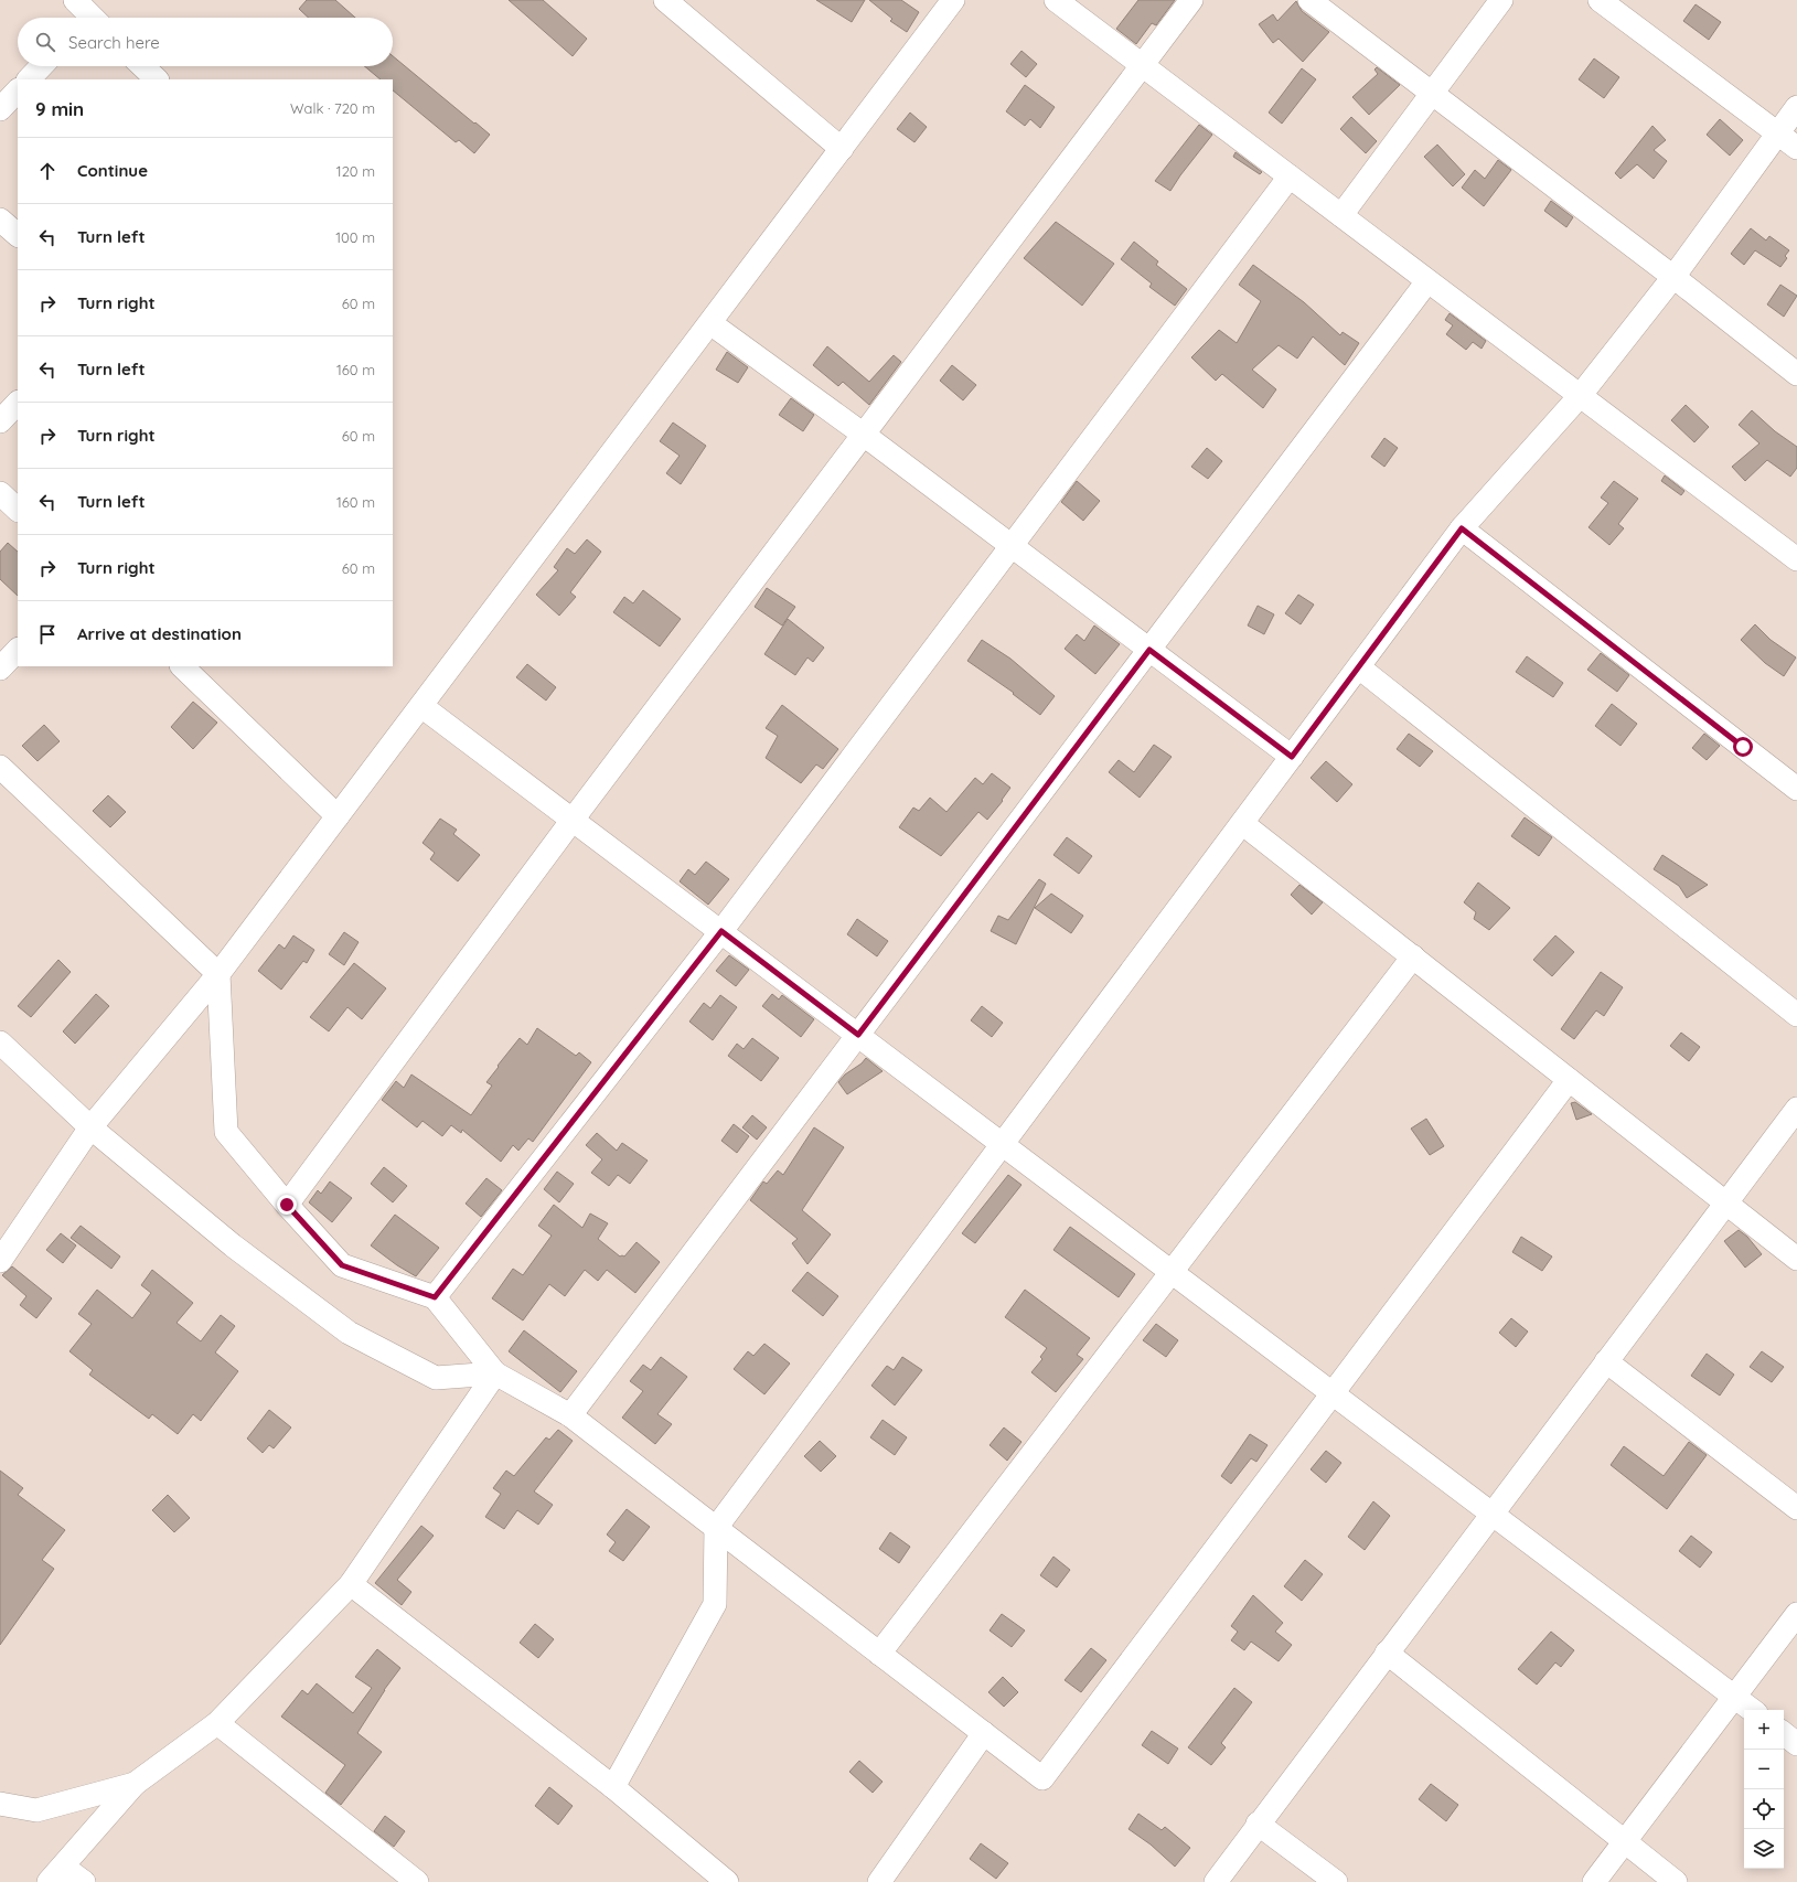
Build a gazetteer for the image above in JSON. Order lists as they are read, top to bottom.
{
  "page": {
    "search": "Search here",
    "heading": ["9 min", "Walk · 720 m"],
    "list": [
      ["Continue", "120 m"],
      ["Turn left", "100 m"],
      ["Turn right", "60 m"],
      ["Turn left", "160 m"],
      ["Turn right", "60 m"],
      ["Turn left", "160 m"],
      ["Turn right", "60 m"],
      "Arrive at destination"
    ],
    "map_buttons": ["+", "−"]
  }
}
